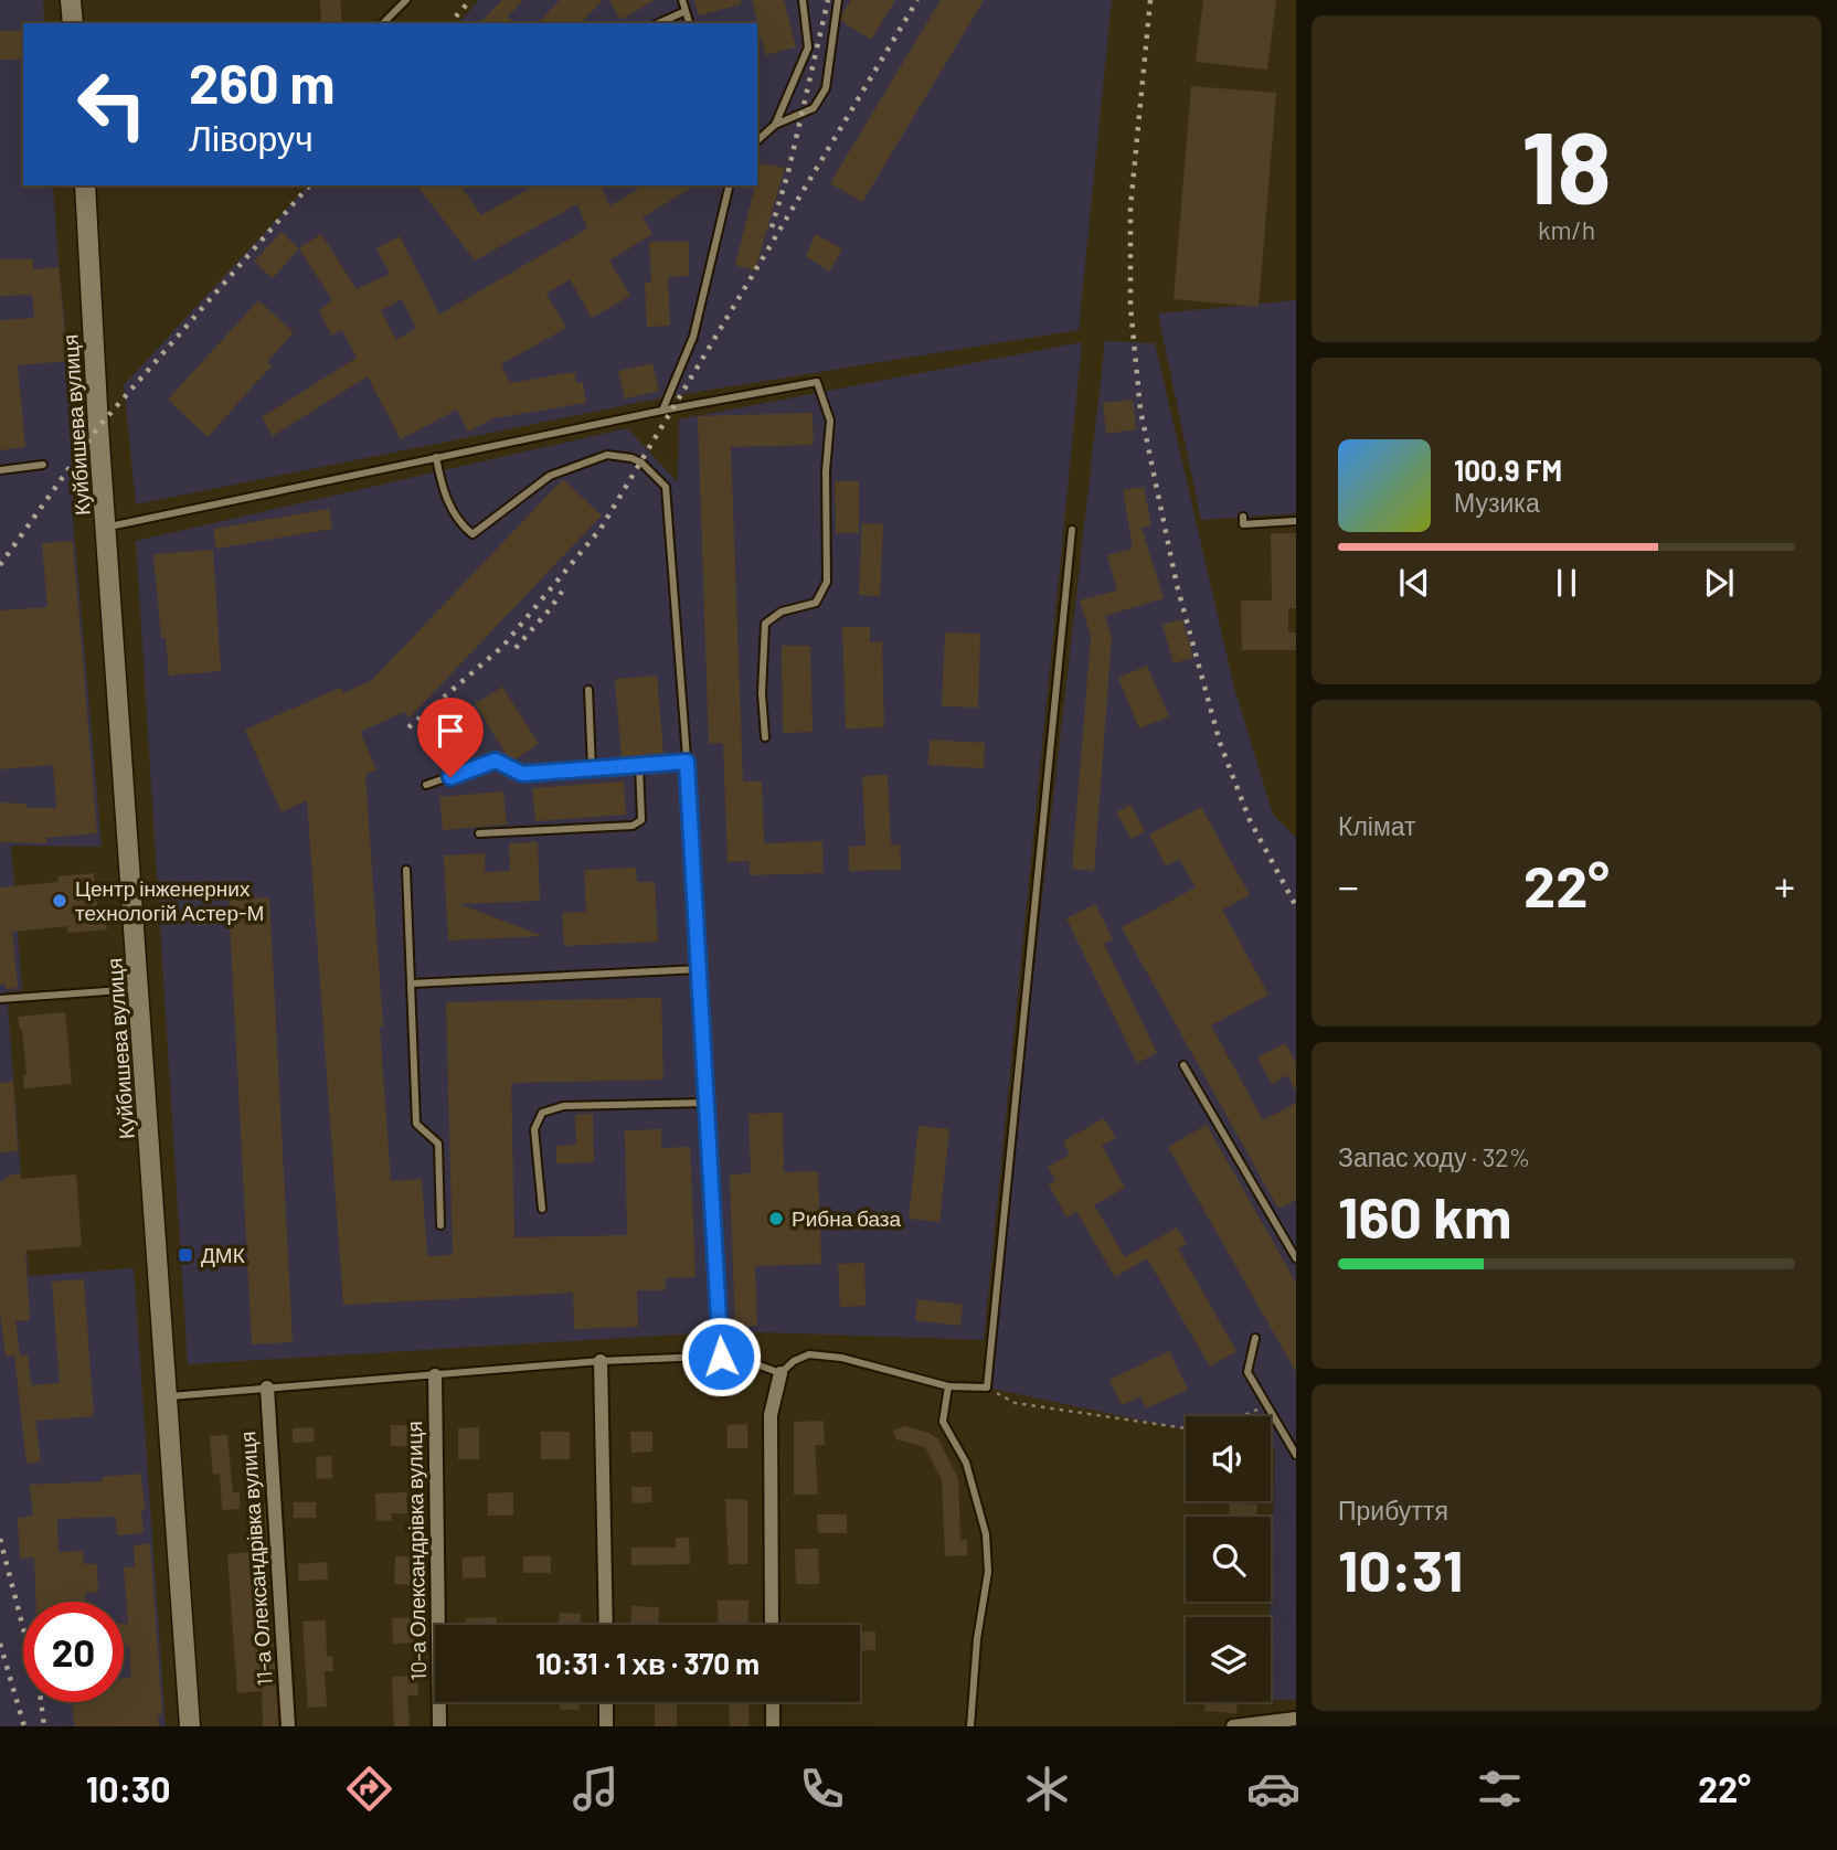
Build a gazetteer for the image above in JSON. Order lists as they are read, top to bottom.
{
  "streets": {
    "main road": ["Куйбишева вулиця"],
    "street": ["10-а Олександрівка вулиця", "11-а Олександрівка вулиця"]
  },
  "places": {
    "other": ["Центр інженерних технологій Астер-М", "Рибна база"],
    "transit": ["ДМК"]
  },
  "page": {
    "tile": [
      ["18", "km/h"],
      "Клімат",
      ["Запас ходу · 32%", "160 km"],
      ["Прибуття", "10:31"]
    ],
    "turn": ["260 m", "Ліворуч"],
    "song": ["100.9 FM", "Музика"],
    "heat": ["−", "22°", "+"],
    "limit": "20",
    "trip": "10:31 · 1 хв · 370 m",
    "tabs": ["10:30", "22°"]
  }
}
